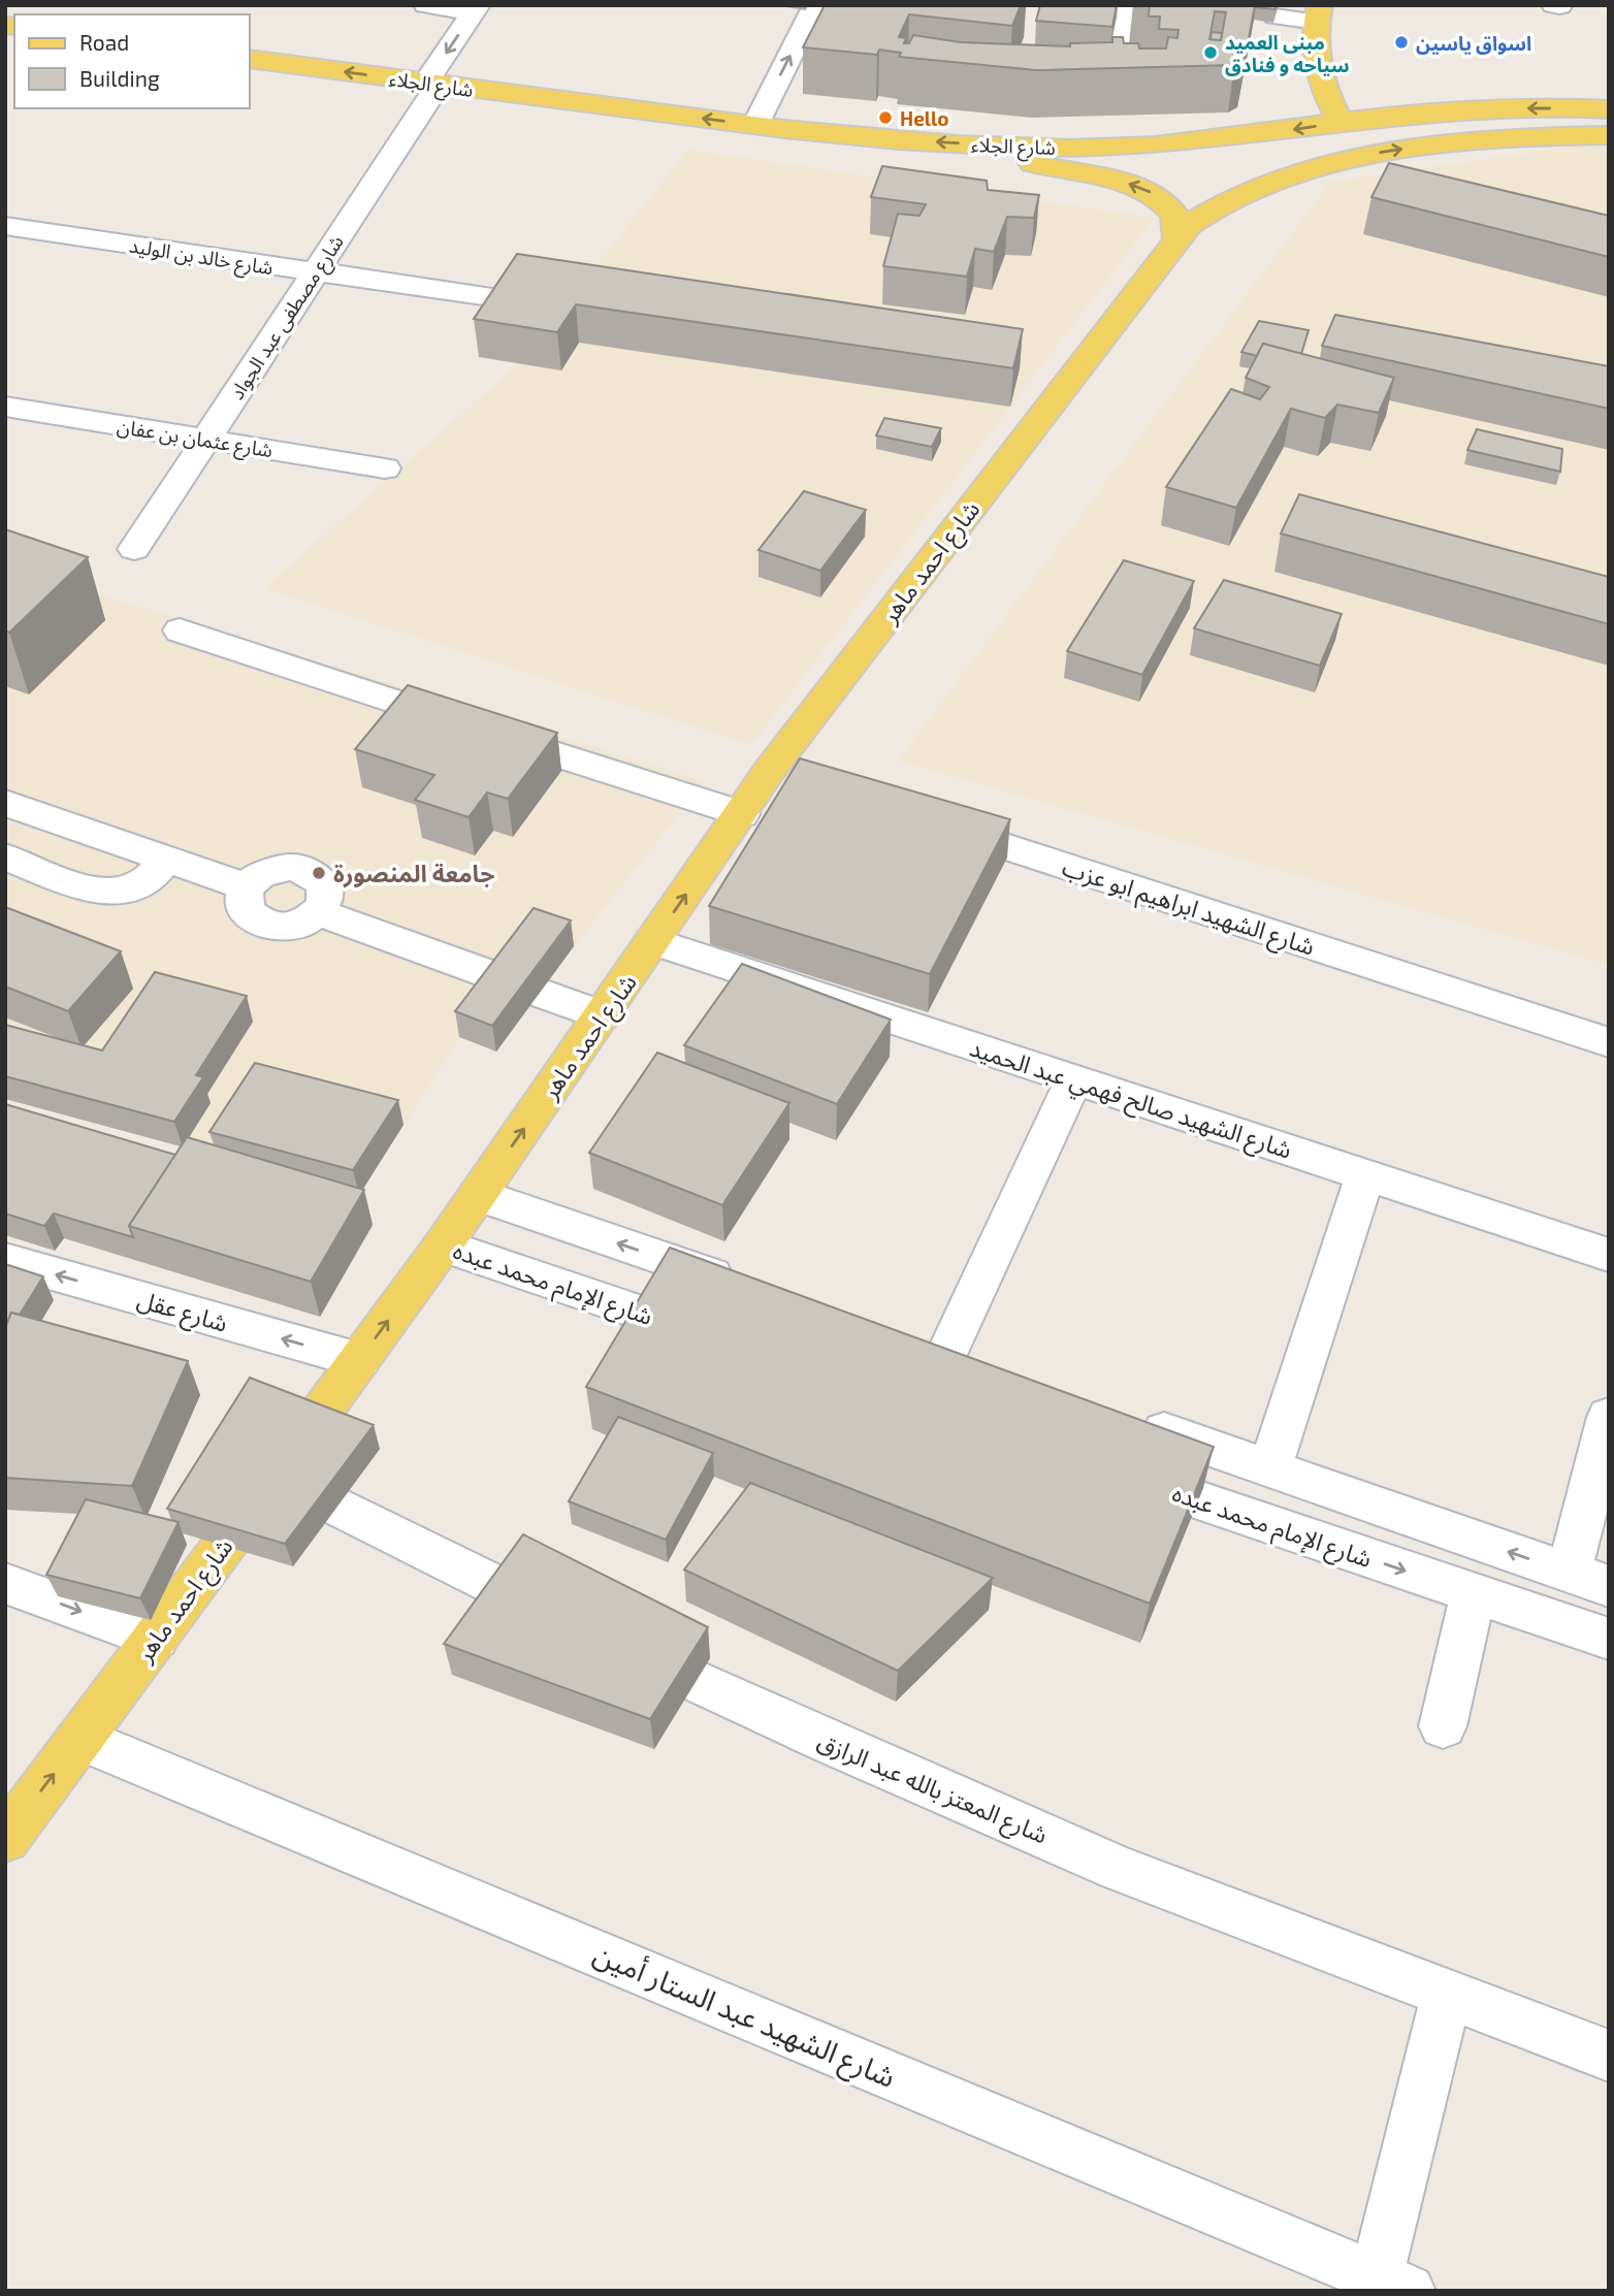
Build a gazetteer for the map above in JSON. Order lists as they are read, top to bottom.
{
  "streets": {
    "main road": ["شارع الجلاء", "شارع احمد ماهر"],
    "street": [
      "شارع خالد بن الوليد",
      "شارع مصطفى عبد الجواد",
      "شارع عثمان بن عفان",
      "شارع الشهيد ابراهيم ابو عزب",
      "شارع الشهيد صالح فهمي عبد الحميد",
      "شارع الإمام محمد عبده",
      "شارع عقل",
      "شارع المعتز بالله عبد الرازق",
      "شارع الشهيد عبد الستار أمين"
    ]
  },
  "crossings": [
    ["شارع الجلاء", "شارع مصطفى عبد الجواد"],
    ["شارع الجلاء", "شارع احمد ماهر"],
    ["شارع خالد بن الوليد", "شارع مصطفى عبد الجواد"],
    ["شارع مصطفى عبد الجواد", "شارع عثمان بن عفان"],
    ["شارع احمد ماهر", "شارع الشهيد صالح فهمي عبد الحميد"],
    ["شارع احمد ماهر", "شارع الإمام محمد عبده"],
    ["شارع احمد ماهر", "شارع عقل"],
    ["شارع احمد ماهر", "شارع المعتز بالله عبد الرازق"],
    ["شارع احمد ماهر", "شارع الشهيد عبد الستار أمين"]
  ],
  "places": [
    "اسواق ياسين",
    "مبنى العميد سياحه و فنادق",
    "Hello",
    "جامعة المنصورة"
  ],
  "legend": ["Road", "Building"]
}
